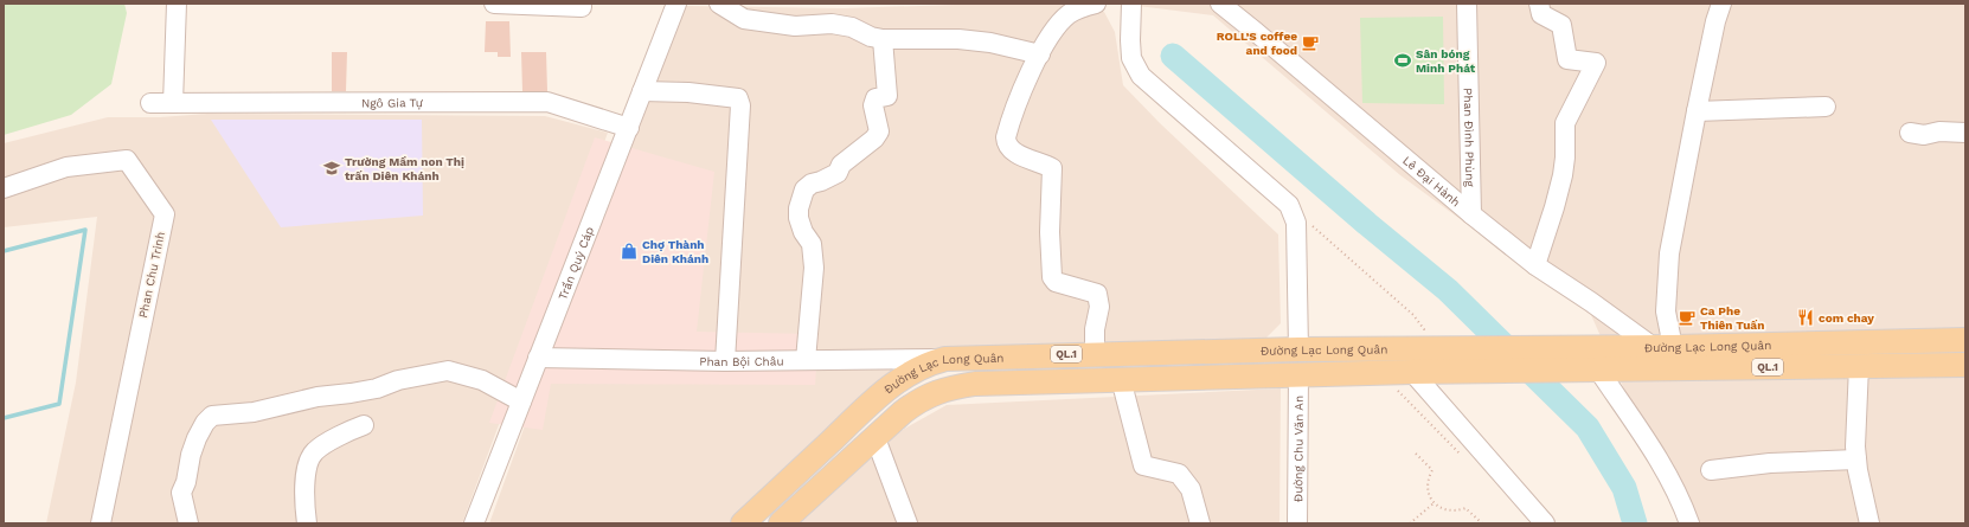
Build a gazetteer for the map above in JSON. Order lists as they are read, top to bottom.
{
  "streets": {
    "main road": ["Đường Lạc Long Quân", "QL.1"],
    "street": [
      "Ngô Gia Tự",
      "Phan Đình Phùng",
      "Lê Đại Hành",
      "Trần Quý Cáp",
      "Phan Chu Trinh",
      "Phan Bội Châu",
      "Đường Chu Văn An"
    ]
  },
  "crossings": [
    ["Ngô Gia Tự", "Trần Quý Cáp"],
    ["Phan Đình Phùng", "Lê Đại Hành"],
    ["Lê Đại Hành", "Đường Lạc Long Quân"],
    ["Trần Quý Cáp", "Phan Bội Châu"],
    ["Đường Lạc Long Quân", "Phan Bội Châu"],
    ["Đường Lạc Long Quân", "Đường Chu Văn An"]
  ],
  "places": {
    "cafe": ["ROLL’S coffee and food", "Ca Phe Thiên Tuấn"],
    "sports": ["Sân bóng Minh Phát"],
    "school or university": ["Trường Mầm non Thị trấn Diên Khánh"],
    "shop": ["Chợ Thành Diên Khánh"],
    "restaurant": ["com chay"]
  }
}
